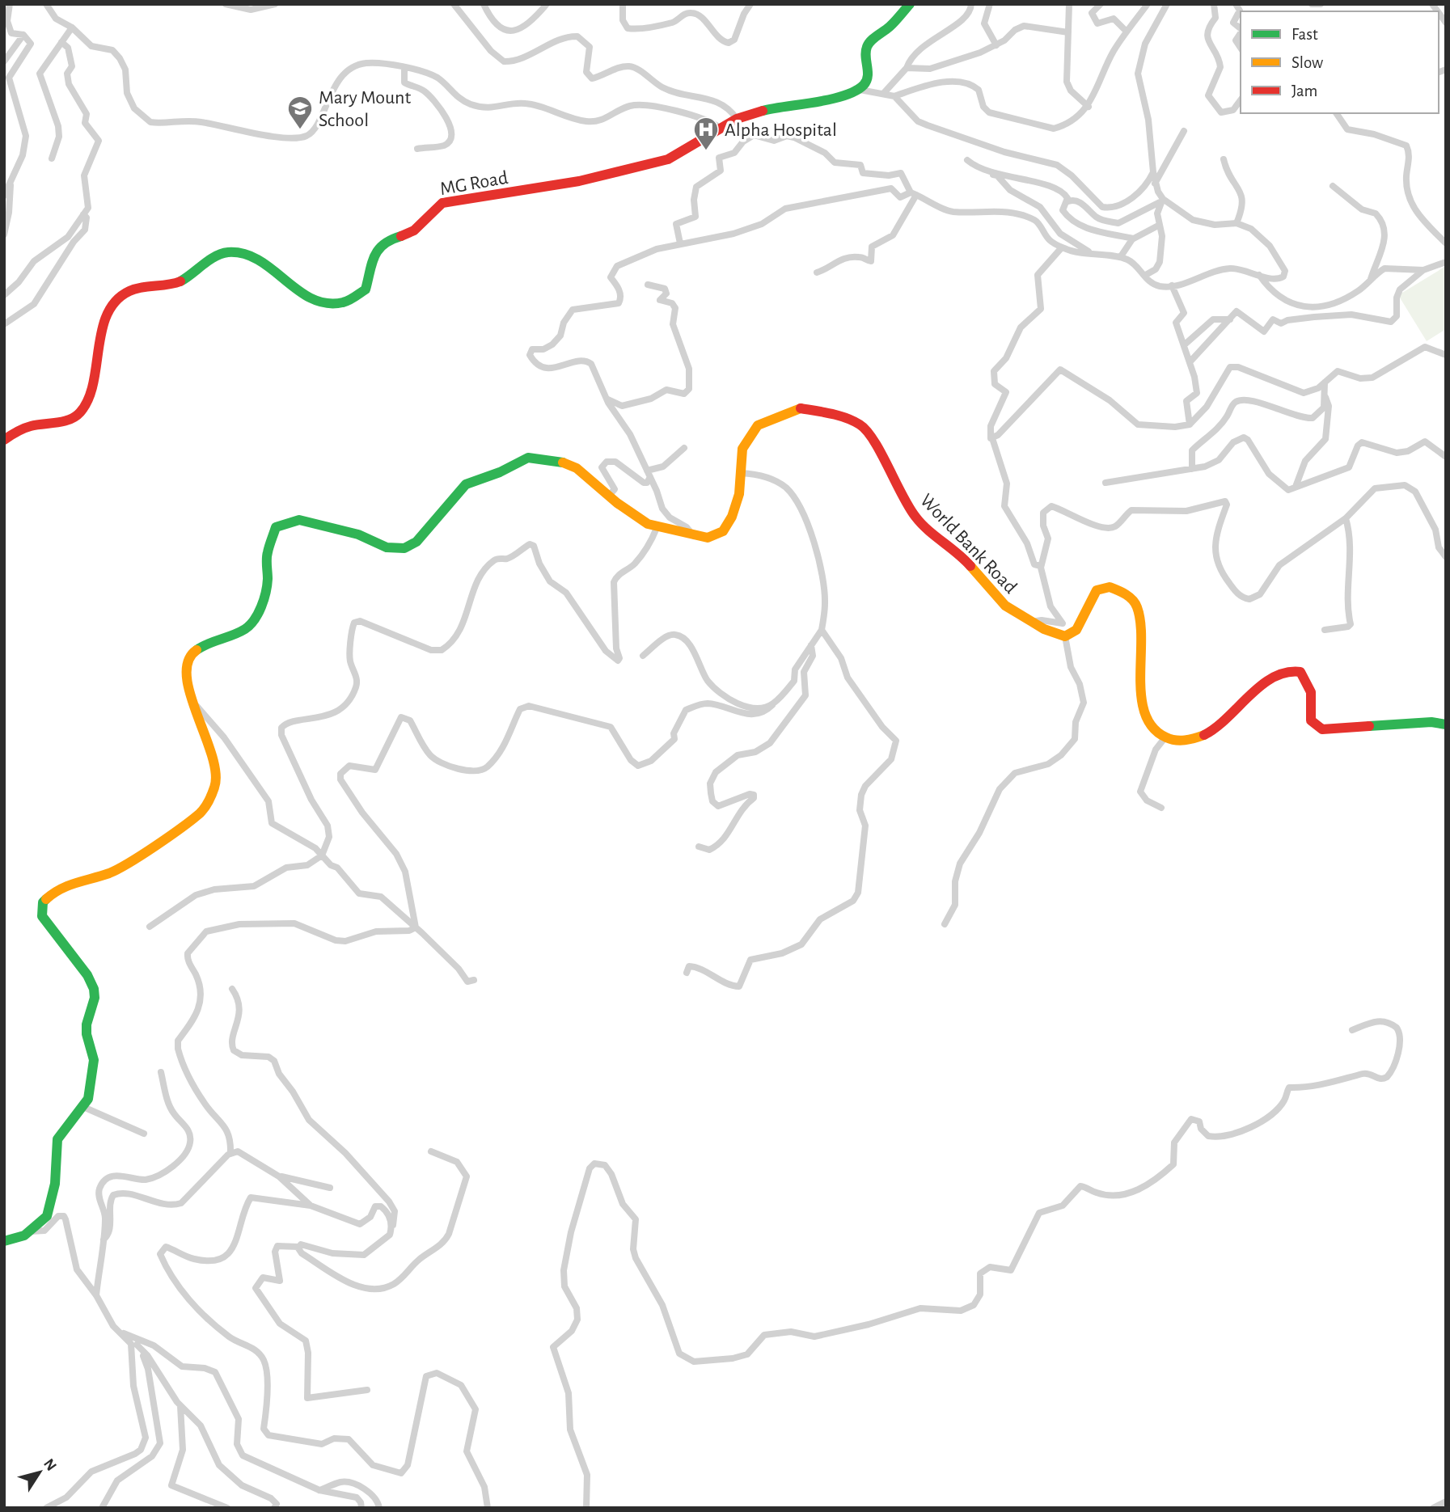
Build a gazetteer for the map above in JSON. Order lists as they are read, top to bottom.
{
  "streets": {
    "main road": ["MG Road", "World Bank Road"]
  },
  "places": {
    "school or university": ["Mary Mount School"],
    "hospital": ["Alpha Hospital"]
  },
  "legend": ["Fast", "Slow", "Jam"],
  "north": "top right"
}
